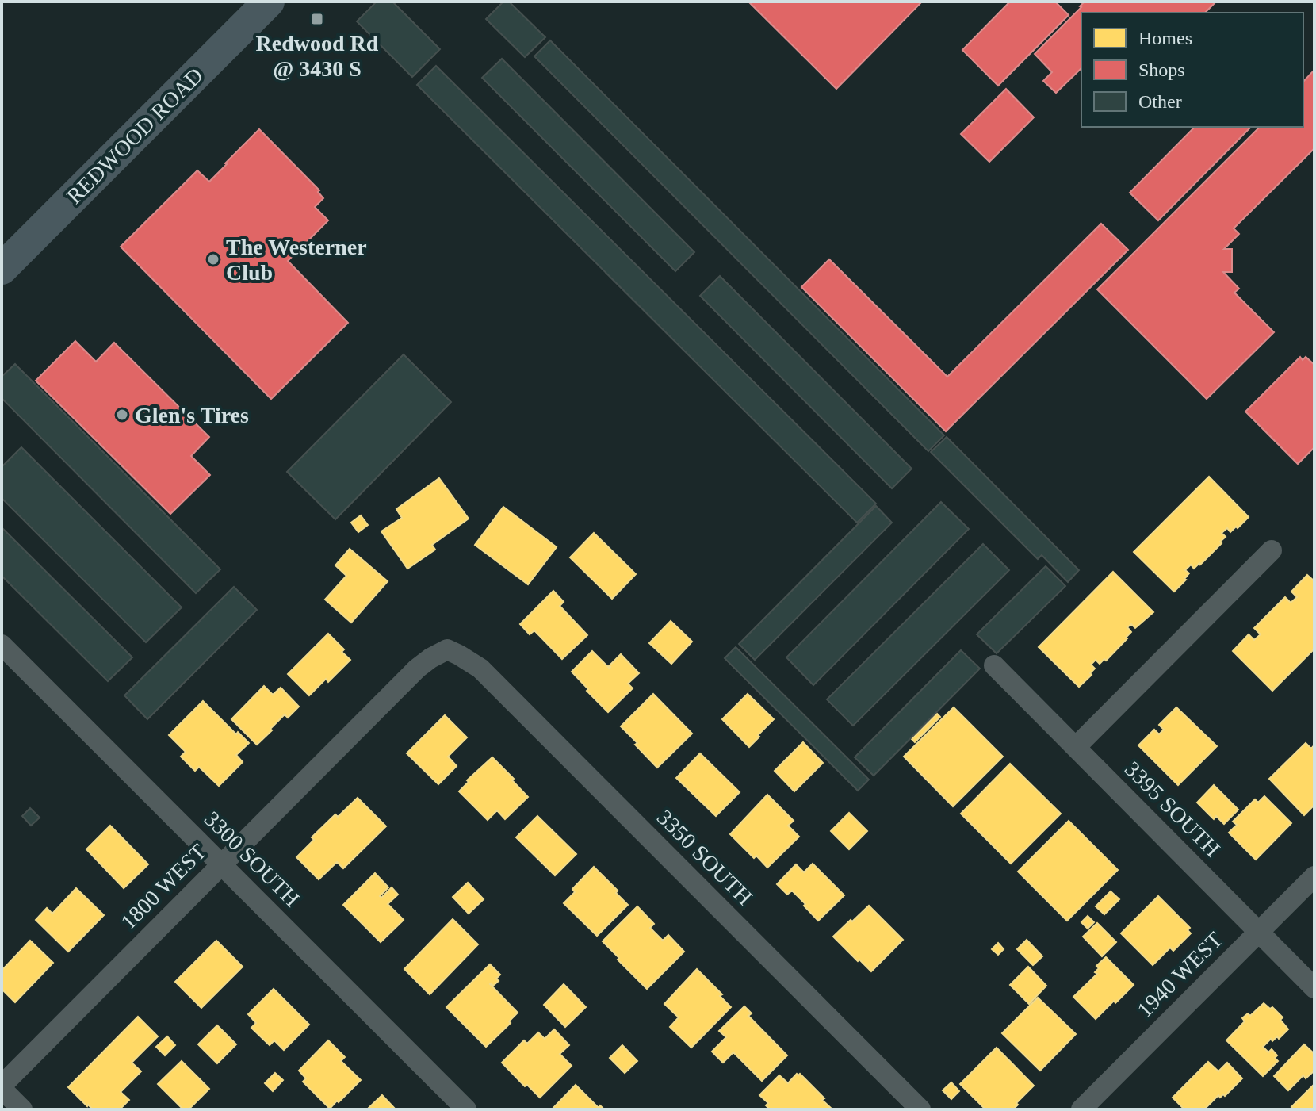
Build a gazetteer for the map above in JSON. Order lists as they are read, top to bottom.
{
  "streets": {
    "main road": ["REDWOOD ROAD"],
    "street": [
      "3395 SOUTH",
      "3350 SOUTH",
      "3300 SOUTH",
      "1800 WEST",
      "1940 WEST"
    ]
  },
  "crossings": [
    ["3395 SOUTH", "1940 WEST"],
    ["3350 SOUTH", "1800 WEST"],
    ["3300 SOUTH", "1800 WEST"]
  ],
  "places": {
    "transit": ["Redwood Rd @ 3430 S"],
    "other": ["The Westerner Club", "Glen's Tires"]
  },
  "legend": ["Homes", "Shops", "Other"]
}
